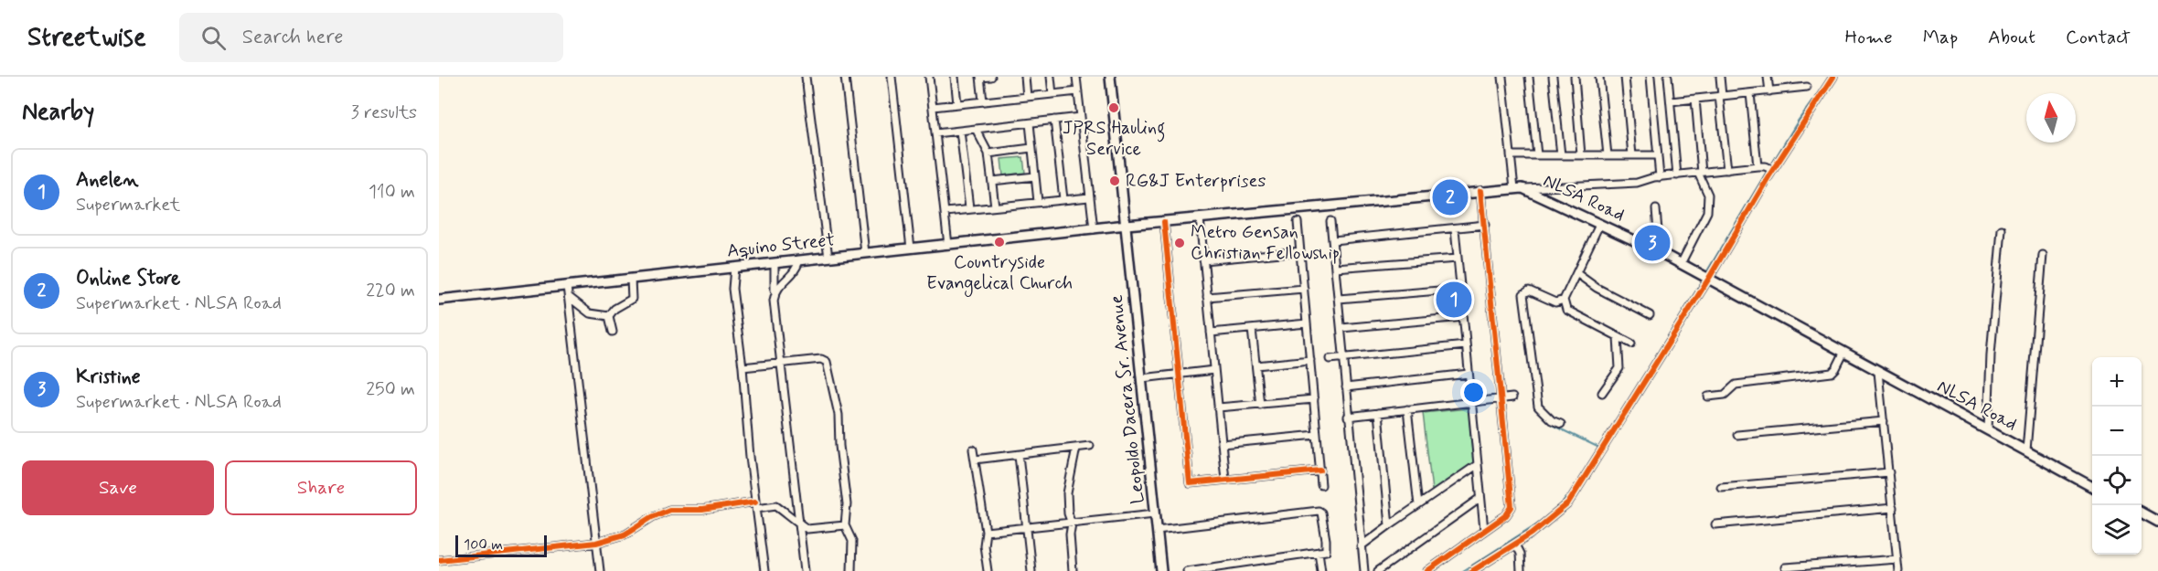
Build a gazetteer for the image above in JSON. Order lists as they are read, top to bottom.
{
  "streets": {
    "main road": ["NLSA Road", "Aquino Street", "Leopoldo Dacera Sr. Avenue"]
  },
  "crossings": [
    ["NLSA Road", "Aquino Street"],
    ["NLSA Road", "Leopoldo Dacera Sr. Avenue"],
    ["Aquino Street", "Leopoldo Dacera Sr. Avenue"]
  ],
  "places": [
    "JPRS Hauling Service",
    "RG&J Enterprises",
    "Countryside Evangelical Church",
    "Metro Gensan Christian Fellowship"
  ],
  "scale_bar": "100 m",
  "north": "top",
  "page": {
    "header": "Streetwise",
    "search": "Search here",
    "nav": [
      "Home",
      "Map",
      "About",
      "Contact"
    ],
    "heading": ["Nearby", "3 results"],
    "list": [
      {
        "mark": "1",
        "name": "Anelen",
        "note": "Supermarket",
        "value": "110 m"
      },
      {
        "mark": "2",
        "name": "Online Store",
        "note": "Supermarket · NLSA Road",
        "value": "220 m"
      },
      {
        "mark": "3",
        "name": "Kristine",
        "note": "Supermarket · NLSA Road",
        "value": "250 m"
      }
    ],
    "pins": ["2", "3", "1"],
    "map_buttons": ["+", "−"],
    "buttons": ["Save", "Share"],
    "scale": "100 m"
  }
}
